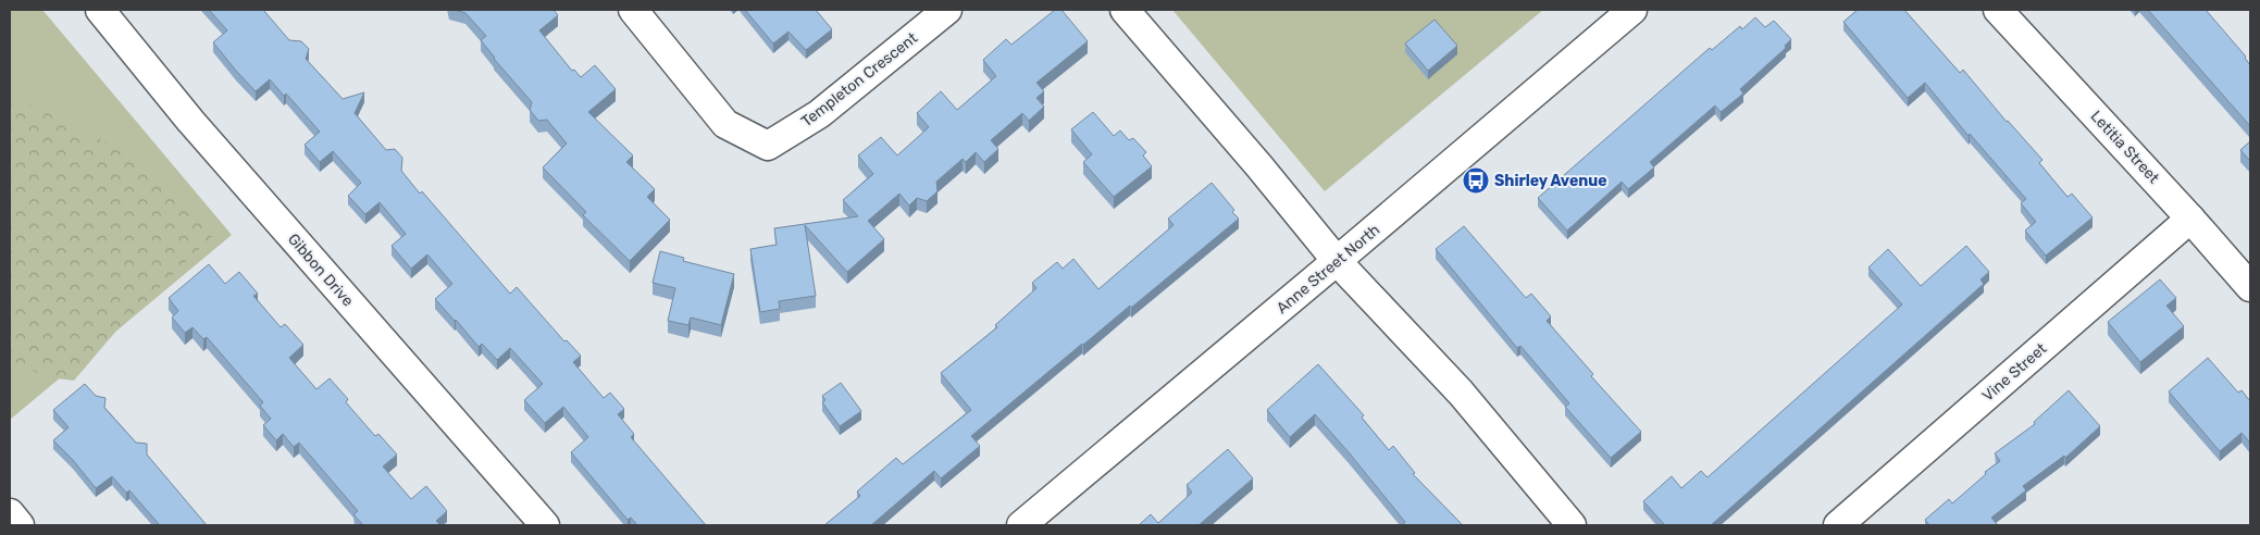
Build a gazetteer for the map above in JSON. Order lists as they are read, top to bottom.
{
  "streets": {
    "street": [
      "Templeton Crescent",
      "Letitia Street",
      "Anne Street North",
      "Gibbon Drive",
      "Vine Street"
    ]
  },
  "crossings": [
    ["Letitia Street", "Vine Street"]
  ],
  "places": {
    "bus stop": ["Shirley Avenue"]
  }
}
